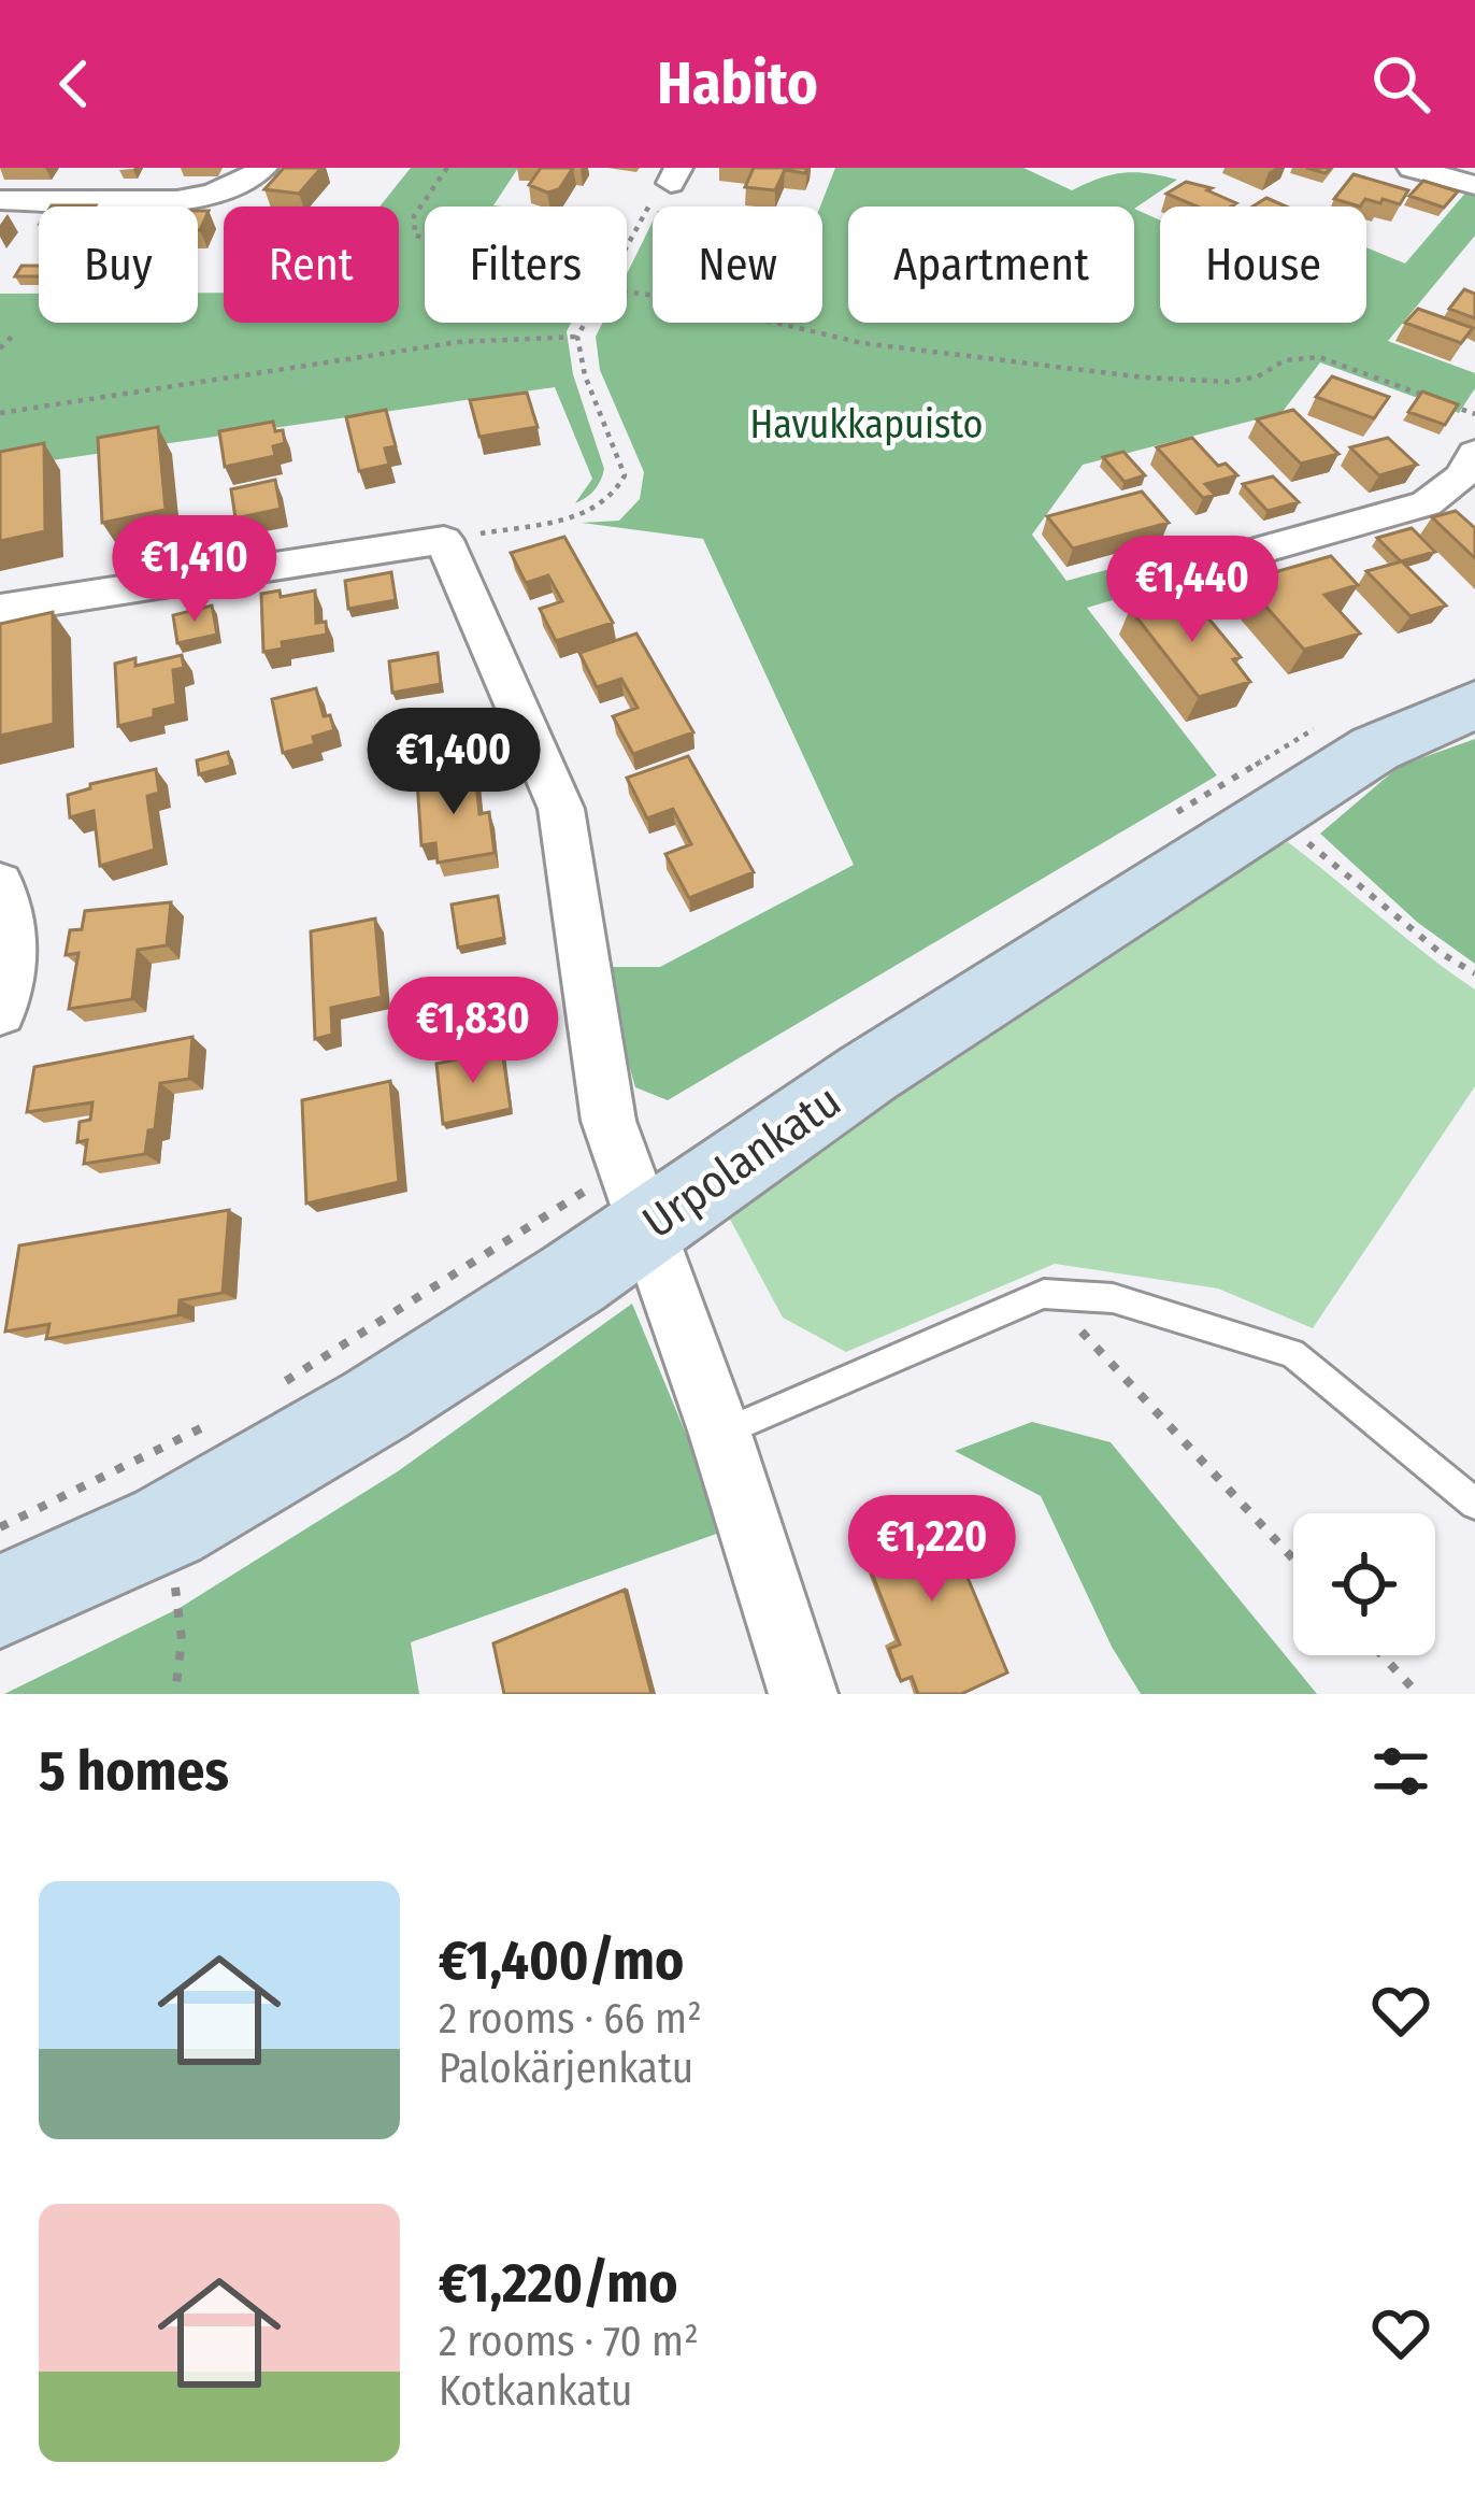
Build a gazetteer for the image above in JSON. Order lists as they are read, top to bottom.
{
  "streets": {
    "main road": ["Urpolankatu"]
  },
  "parks": ["Havukkapuisto"],
  "page": {
    "header": "Habito",
    "chip": [
      "Buy",
      "Rent",
      "Filters",
      "New",
      "Apartment",
      "House"
    ],
    "price": [
      "€1,410",
      "€1,440",
      "€1,400",
      "€1,830",
      "€1,220"
    ],
    "heading": "5 homes",
    "list": [
      {
        "name": "€1,400/mo",
        "note": "2 rooms · 66 m² · Palokärjenkatu"
      },
      {
        "name": "€1,220/mo",
        "note": "2 rooms · 70 m² · Kotkankatu"
      }
    ]
  }
}
